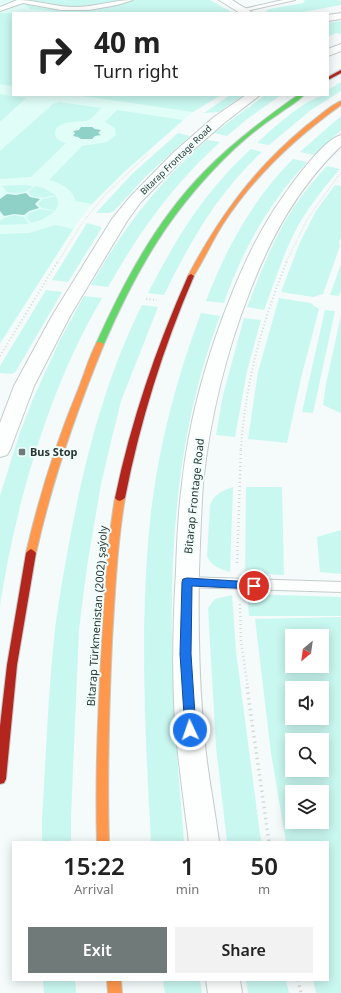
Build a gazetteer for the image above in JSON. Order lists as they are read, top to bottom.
{
  "streets": {
    "main road": ["Bitarap Türkmenistan (2002) şaýoly"],
    "street": ["Bitarap Frontage Road"]
  },
  "places": {
    "transit": ["Bus Stop"]
  },
  "north": "bottom left",
  "page": {
    "turn": ["40 m", "Turn right"],
    "eta": [
      "15:22",
      "Arrival",
      "1",
      "min",
      "50",
      "m"
    ],
    "buttons": ["Exit", "Share"]
  }
}
